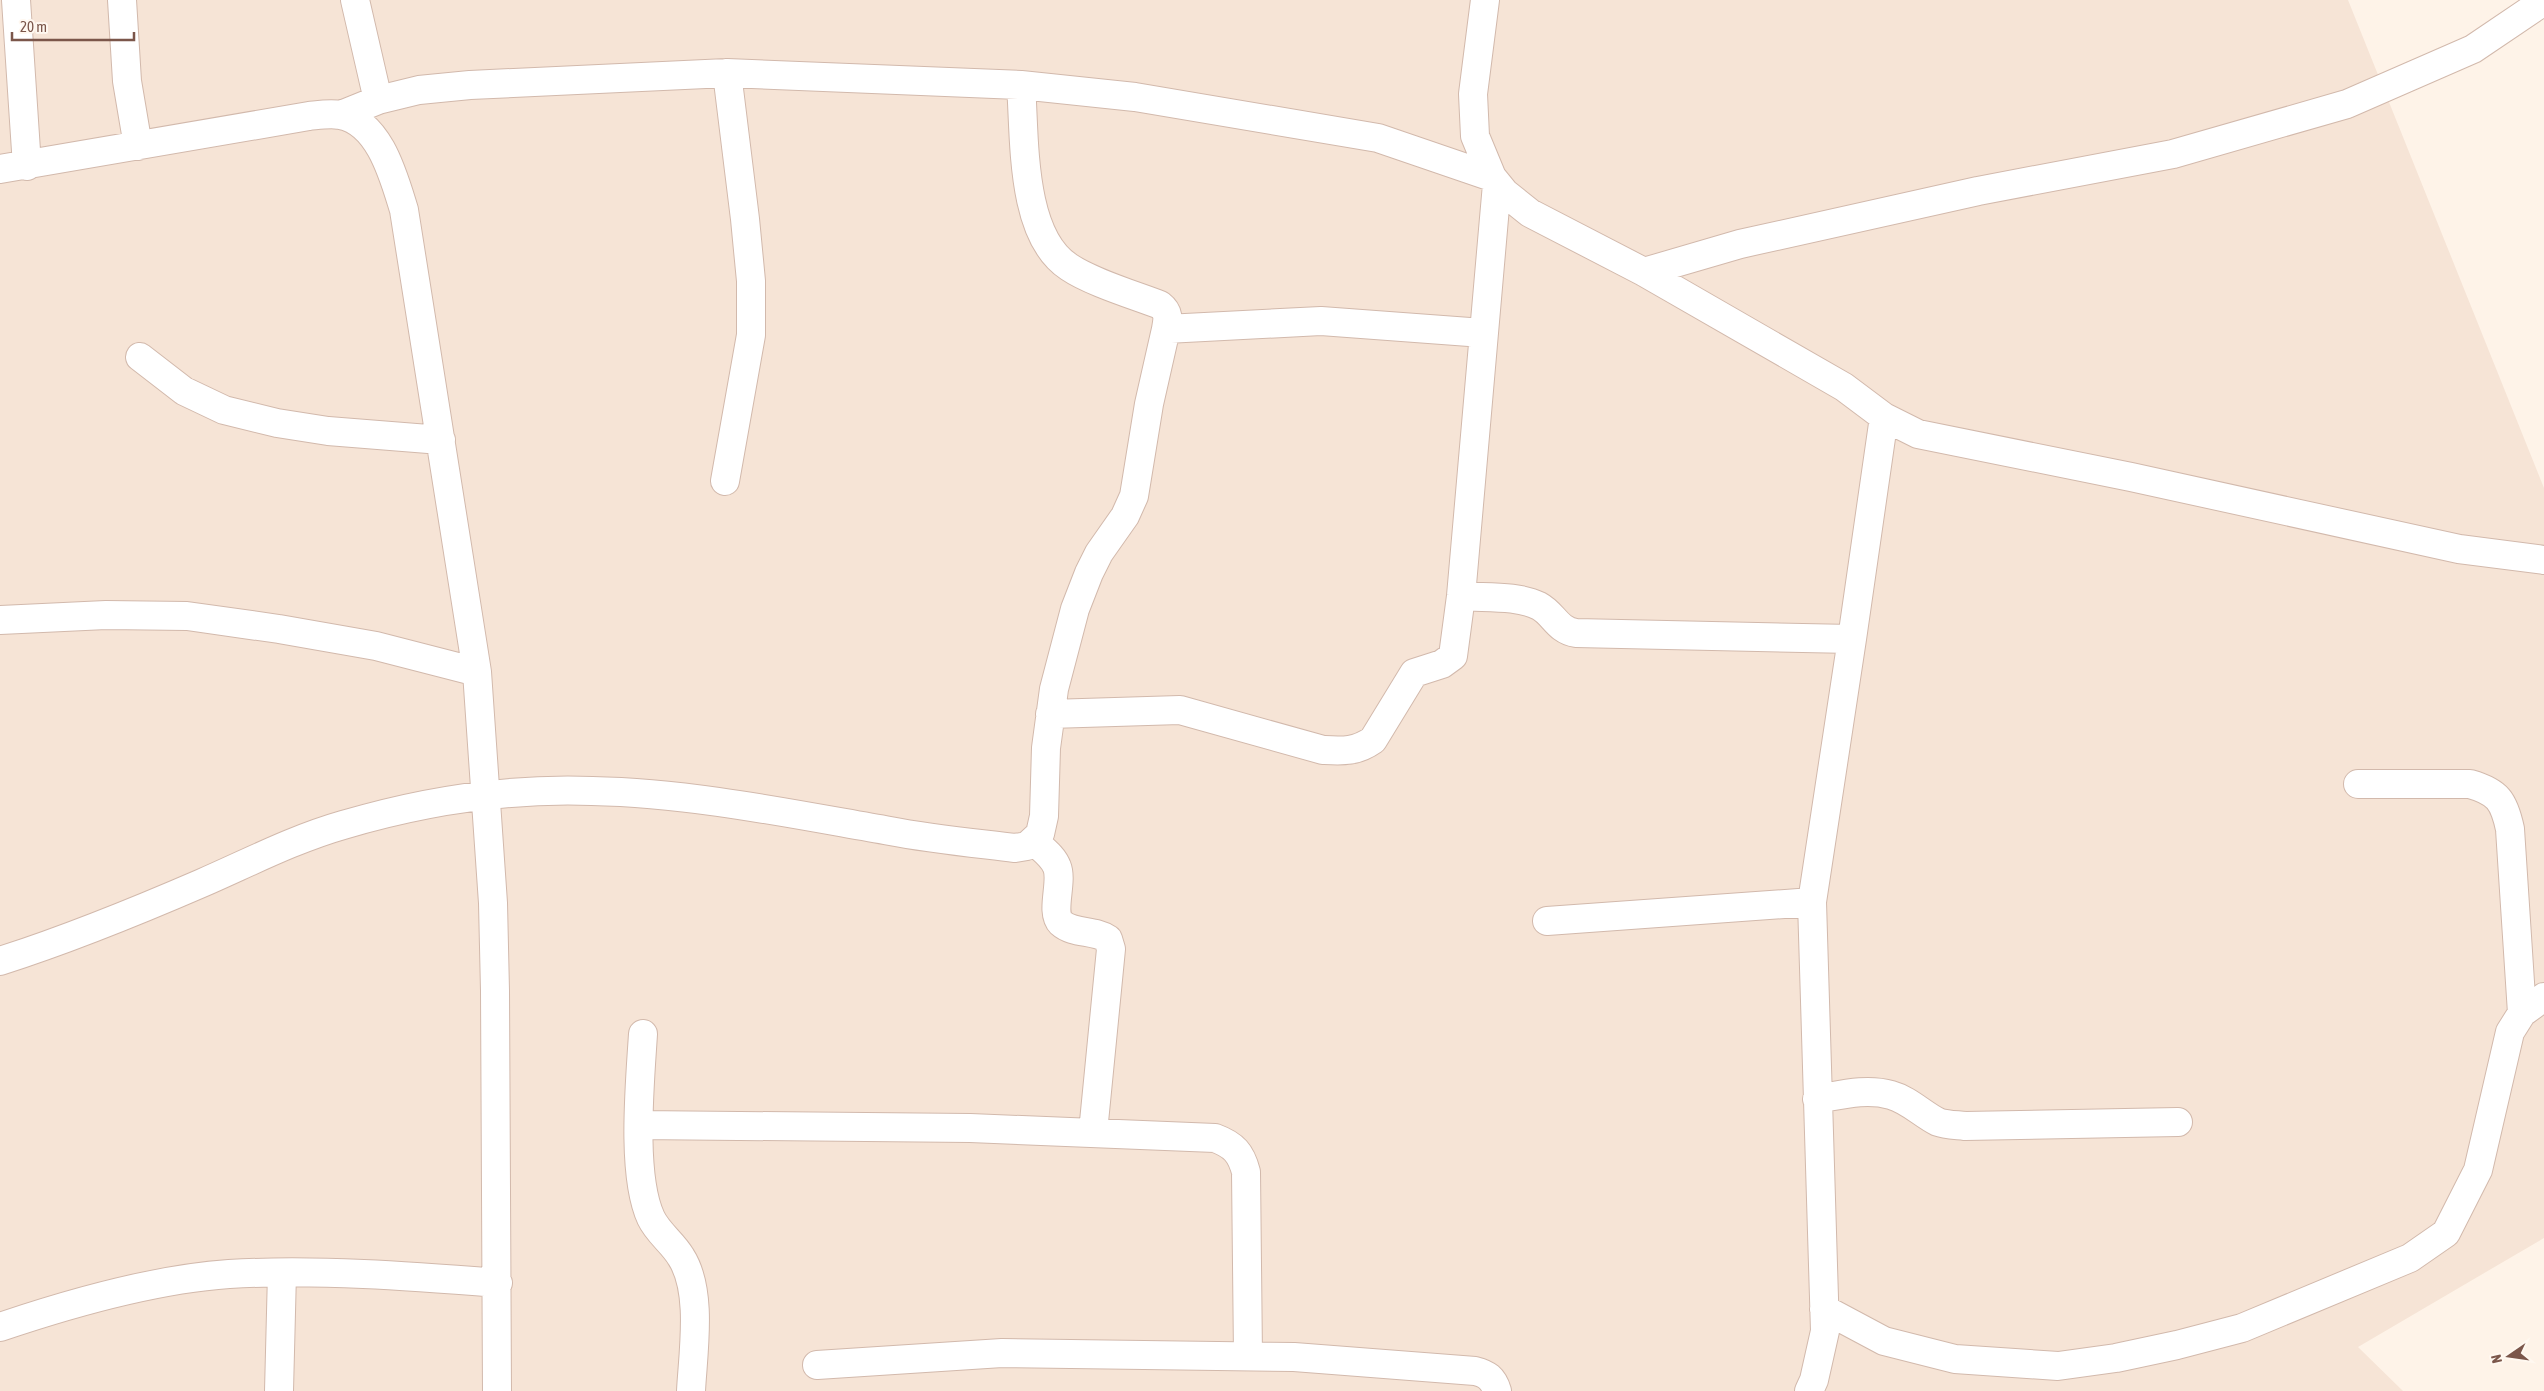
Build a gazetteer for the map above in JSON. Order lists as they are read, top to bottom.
{
  "scale_bar": "20 m",
  "north": "left"
}
